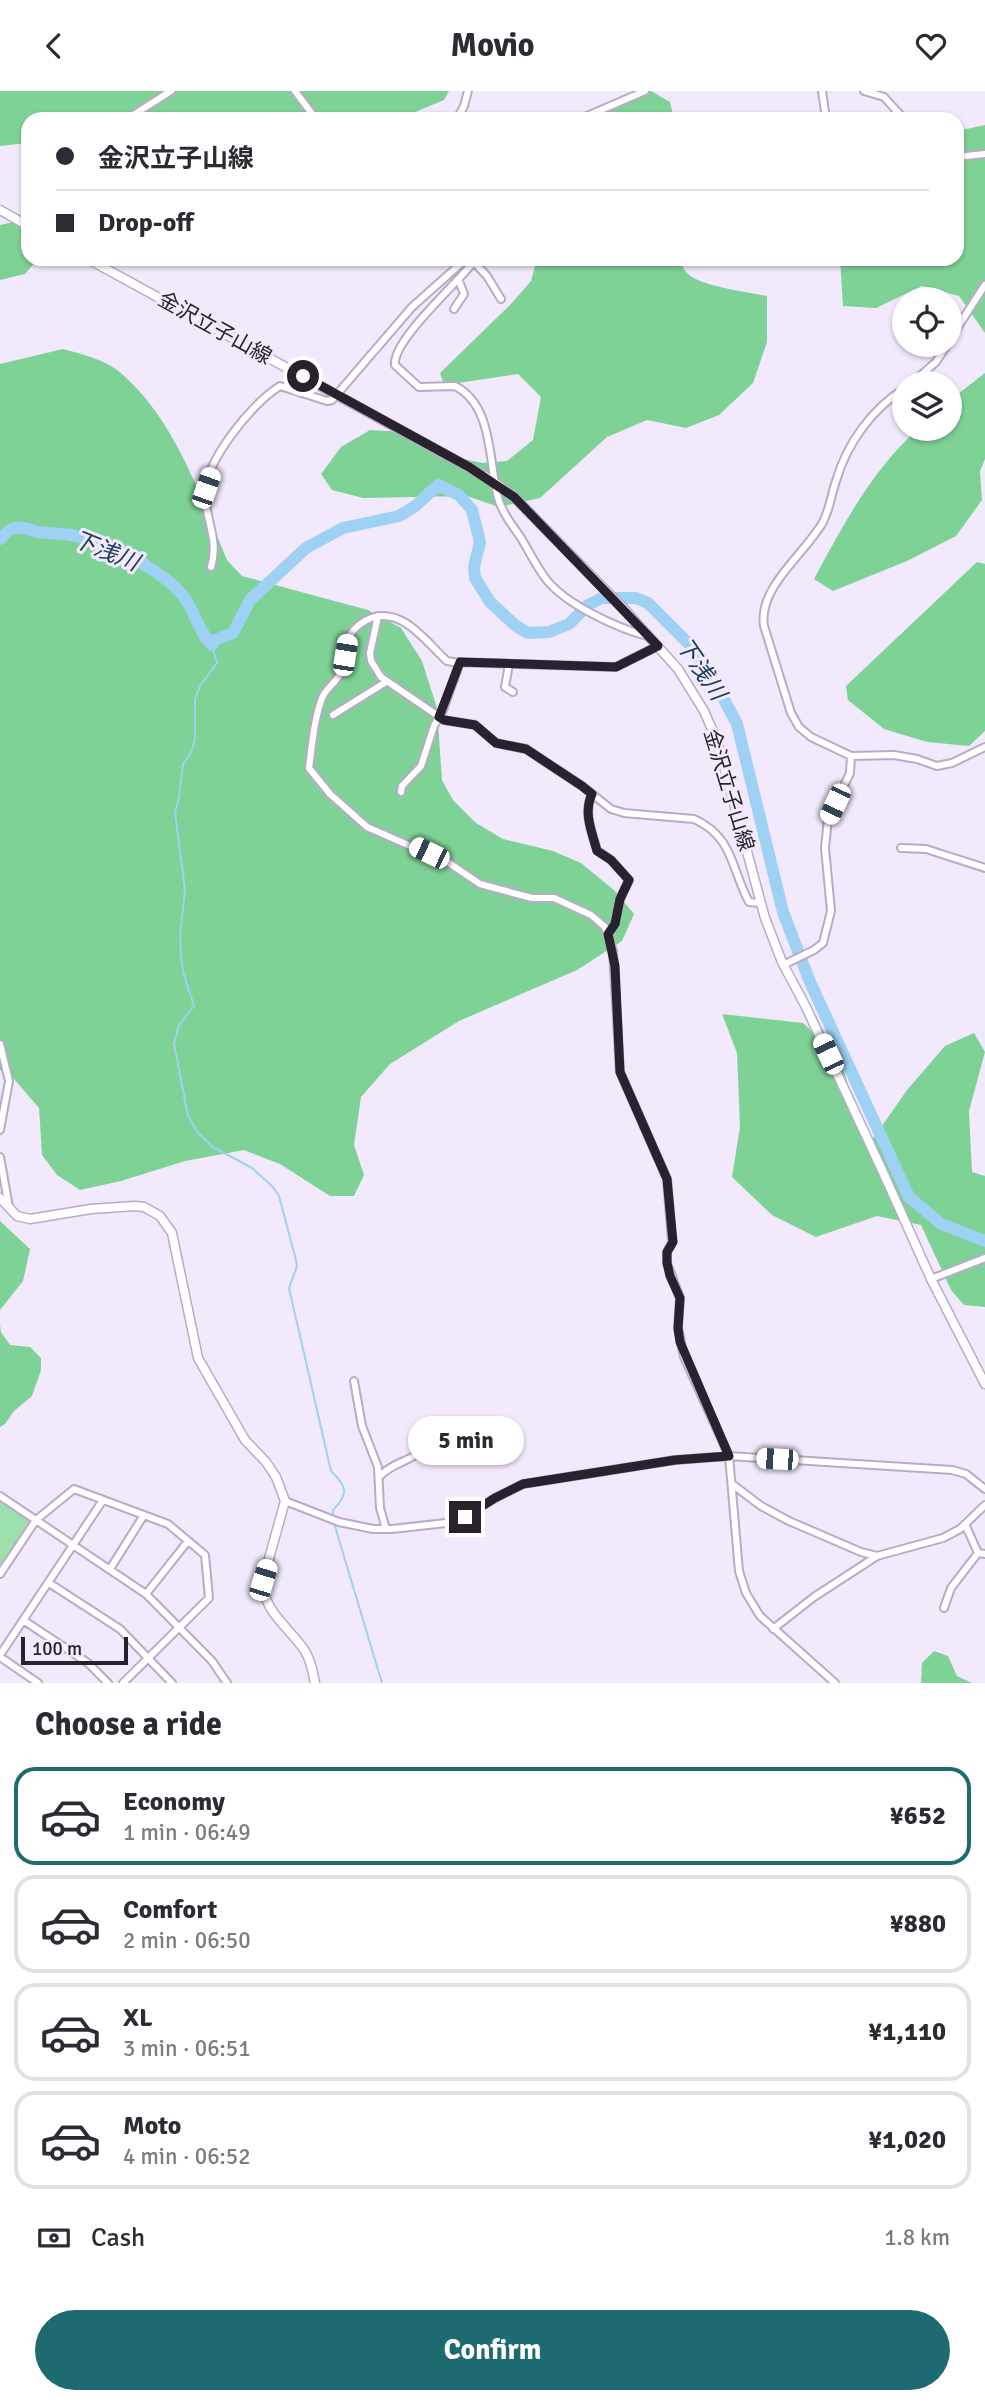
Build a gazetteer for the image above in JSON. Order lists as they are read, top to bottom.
{
  "streets": {
    "street": ["金沢立子山線"]
  },
  "water": ["下浅川"],
  "scale_bar": "100 m",
  "page": {
    "header": "Movio",
    "banner": ["金沢立子山線", "Drop-off"],
    "bubble": "5 min",
    "scale": "100 m",
    "heading": "Choose a ride",
    "list": [
      {
        "name": "Economy",
        "note": "1 min · 06:49",
        "value": "¥652"
      },
      {
        "name": "Comfort",
        "note": "2 min · 06:50",
        "value": "¥880"
      },
      {
        "name": "XL",
        "note": "3 min · 06:51",
        "value": "¥1,110"
      },
      {
        "name": "Moto",
        "note": "4 min · 06:52",
        "value": "¥1,020"
      }
    ],
    "pay": ["Cash", "1.8 km"],
    "buttons": "Confirm"
  }
}
